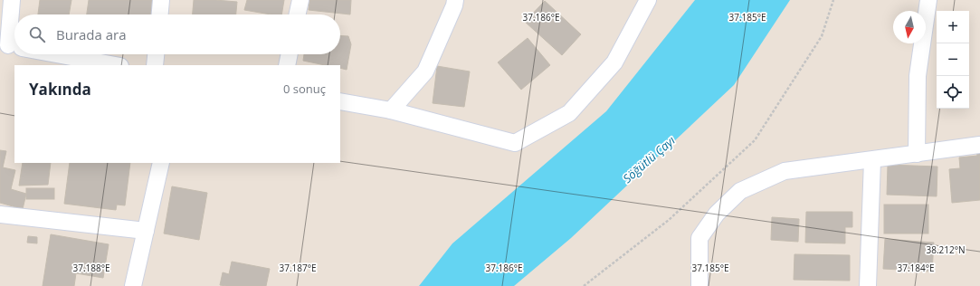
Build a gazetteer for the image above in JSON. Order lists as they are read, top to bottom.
{
  "water": ["Söğütlü Çayı"],
  "north": "bottom",
  "page": {
    "map_buttons": ["+", "−"],
    "search": "Burada ara",
    "heading": ["Yakında", "0 sonuç"]
  },
  "coordinates": [
    "37.186°E",
    "37.185°E",
    "38.212°N",
    "37.188°E",
    "37.187°E",
    "37.184°E"
  ]
}
